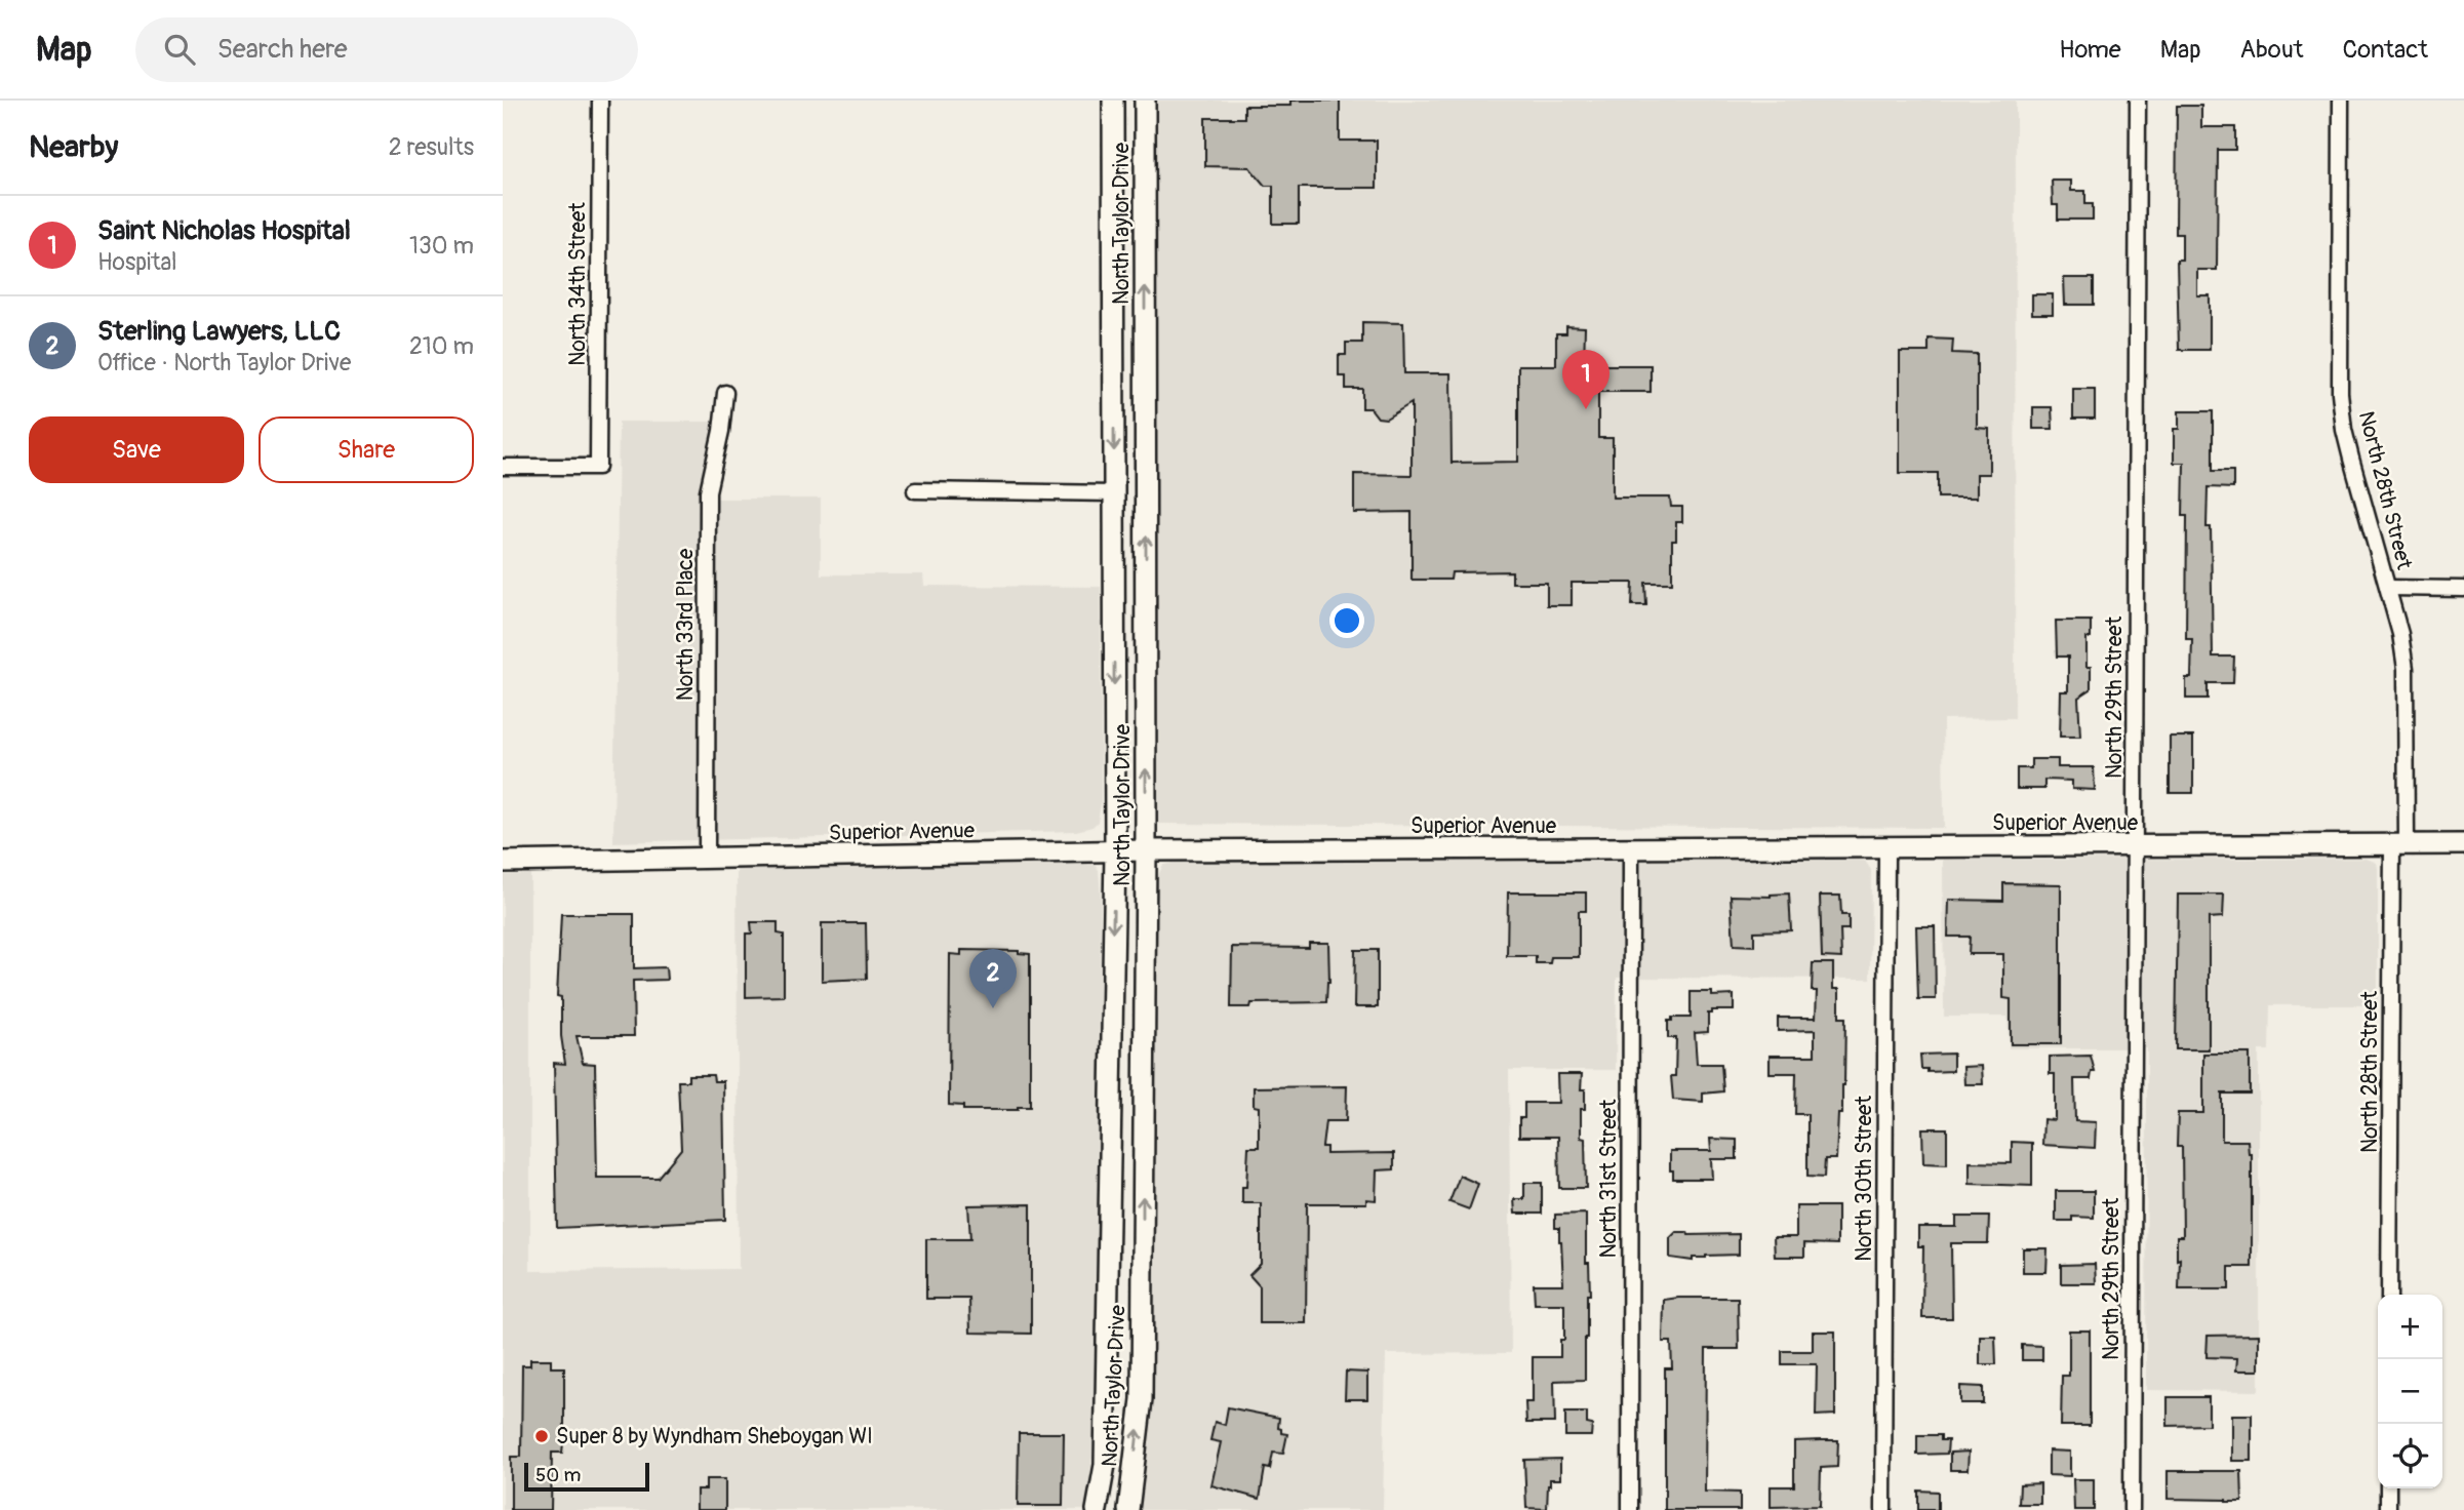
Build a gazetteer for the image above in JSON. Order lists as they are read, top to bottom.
{
  "streets": {
    "main road": ["North Taylor Drive", "Superior Avenue"],
    "street": [
      "North 34th Street",
      "North 28th Street",
      "North 33rd Place",
      "North 29th Street",
      "North 31st Street",
      "North 30th Street"
    ]
  },
  "crossings": [
    ["North Taylor Drive", "Superior Avenue"],
    ["North 28th Street", "Superior Avenue"],
    ["North 33rd Place", "Superior Avenue"],
    ["North 29th Street", "Superior Avenue"],
    ["Superior Avenue", "North 31st Street"],
    ["Superior Avenue", "North 30th Street"]
  ],
  "places": ["Super 8 by Wyndham Sheboygan WI"],
  "scale_bar": "50 m",
  "page": {
    "header": "Map",
    "search": "Search here",
    "nav": [
      "Home",
      "Map",
      "About",
      "Contact"
    ],
    "heading": ["Nearby", "2 results"],
    "list": [
      {
        "mark": "1",
        "name": "Saint Nicholas Hospital",
        "note": "Hospital",
        "value": "130 m"
      },
      {
        "mark": "2",
        "name": "Sterling Lawyers, LLC",
        "note": "Office · North Taylor Drive",
        "value": "210 m"
      }
    ],
    "pins": ["1", "2"],
    "buttons": ["Save", "Share"],
    "map_buttons": ["+", "−"],
    "scale": "50 m"
  }
}
